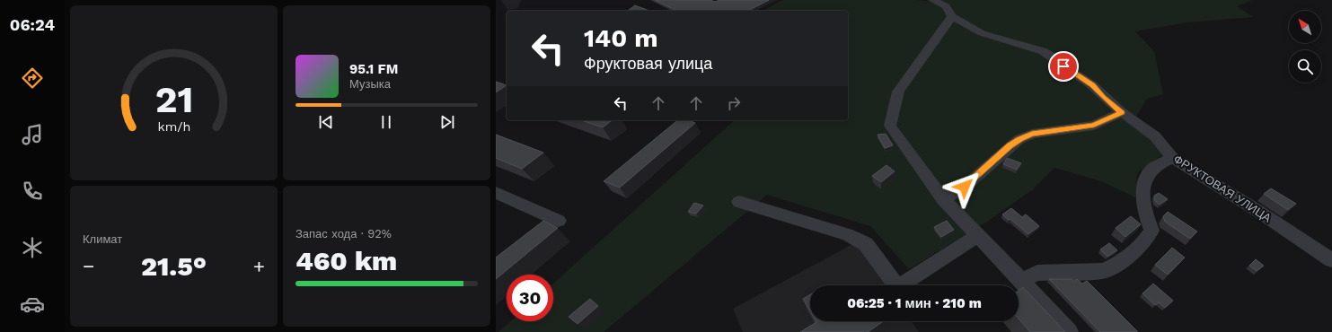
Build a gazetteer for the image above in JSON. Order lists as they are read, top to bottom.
{
  "streets": {
    "street": ["ФРУКТОВАЯ УЛИЦА"]
  },
  "north": "top left",
  "page": {
    "tabs": "06:24",
    "turn": ["140 m", "Фруктовая улица"],
    "song": ["95.1 FM", "Музыка"],
    "tile": [
      "Климат",
      ["Запас хода · 92%", "460 km"]
    ],
    "heat": ["−", "21.5°", "+"],
    "limit": "30",
    "trip": "06:25 · 1 мин · 210 m",
    "gauge": ["21", "km/h"]
  }
}
